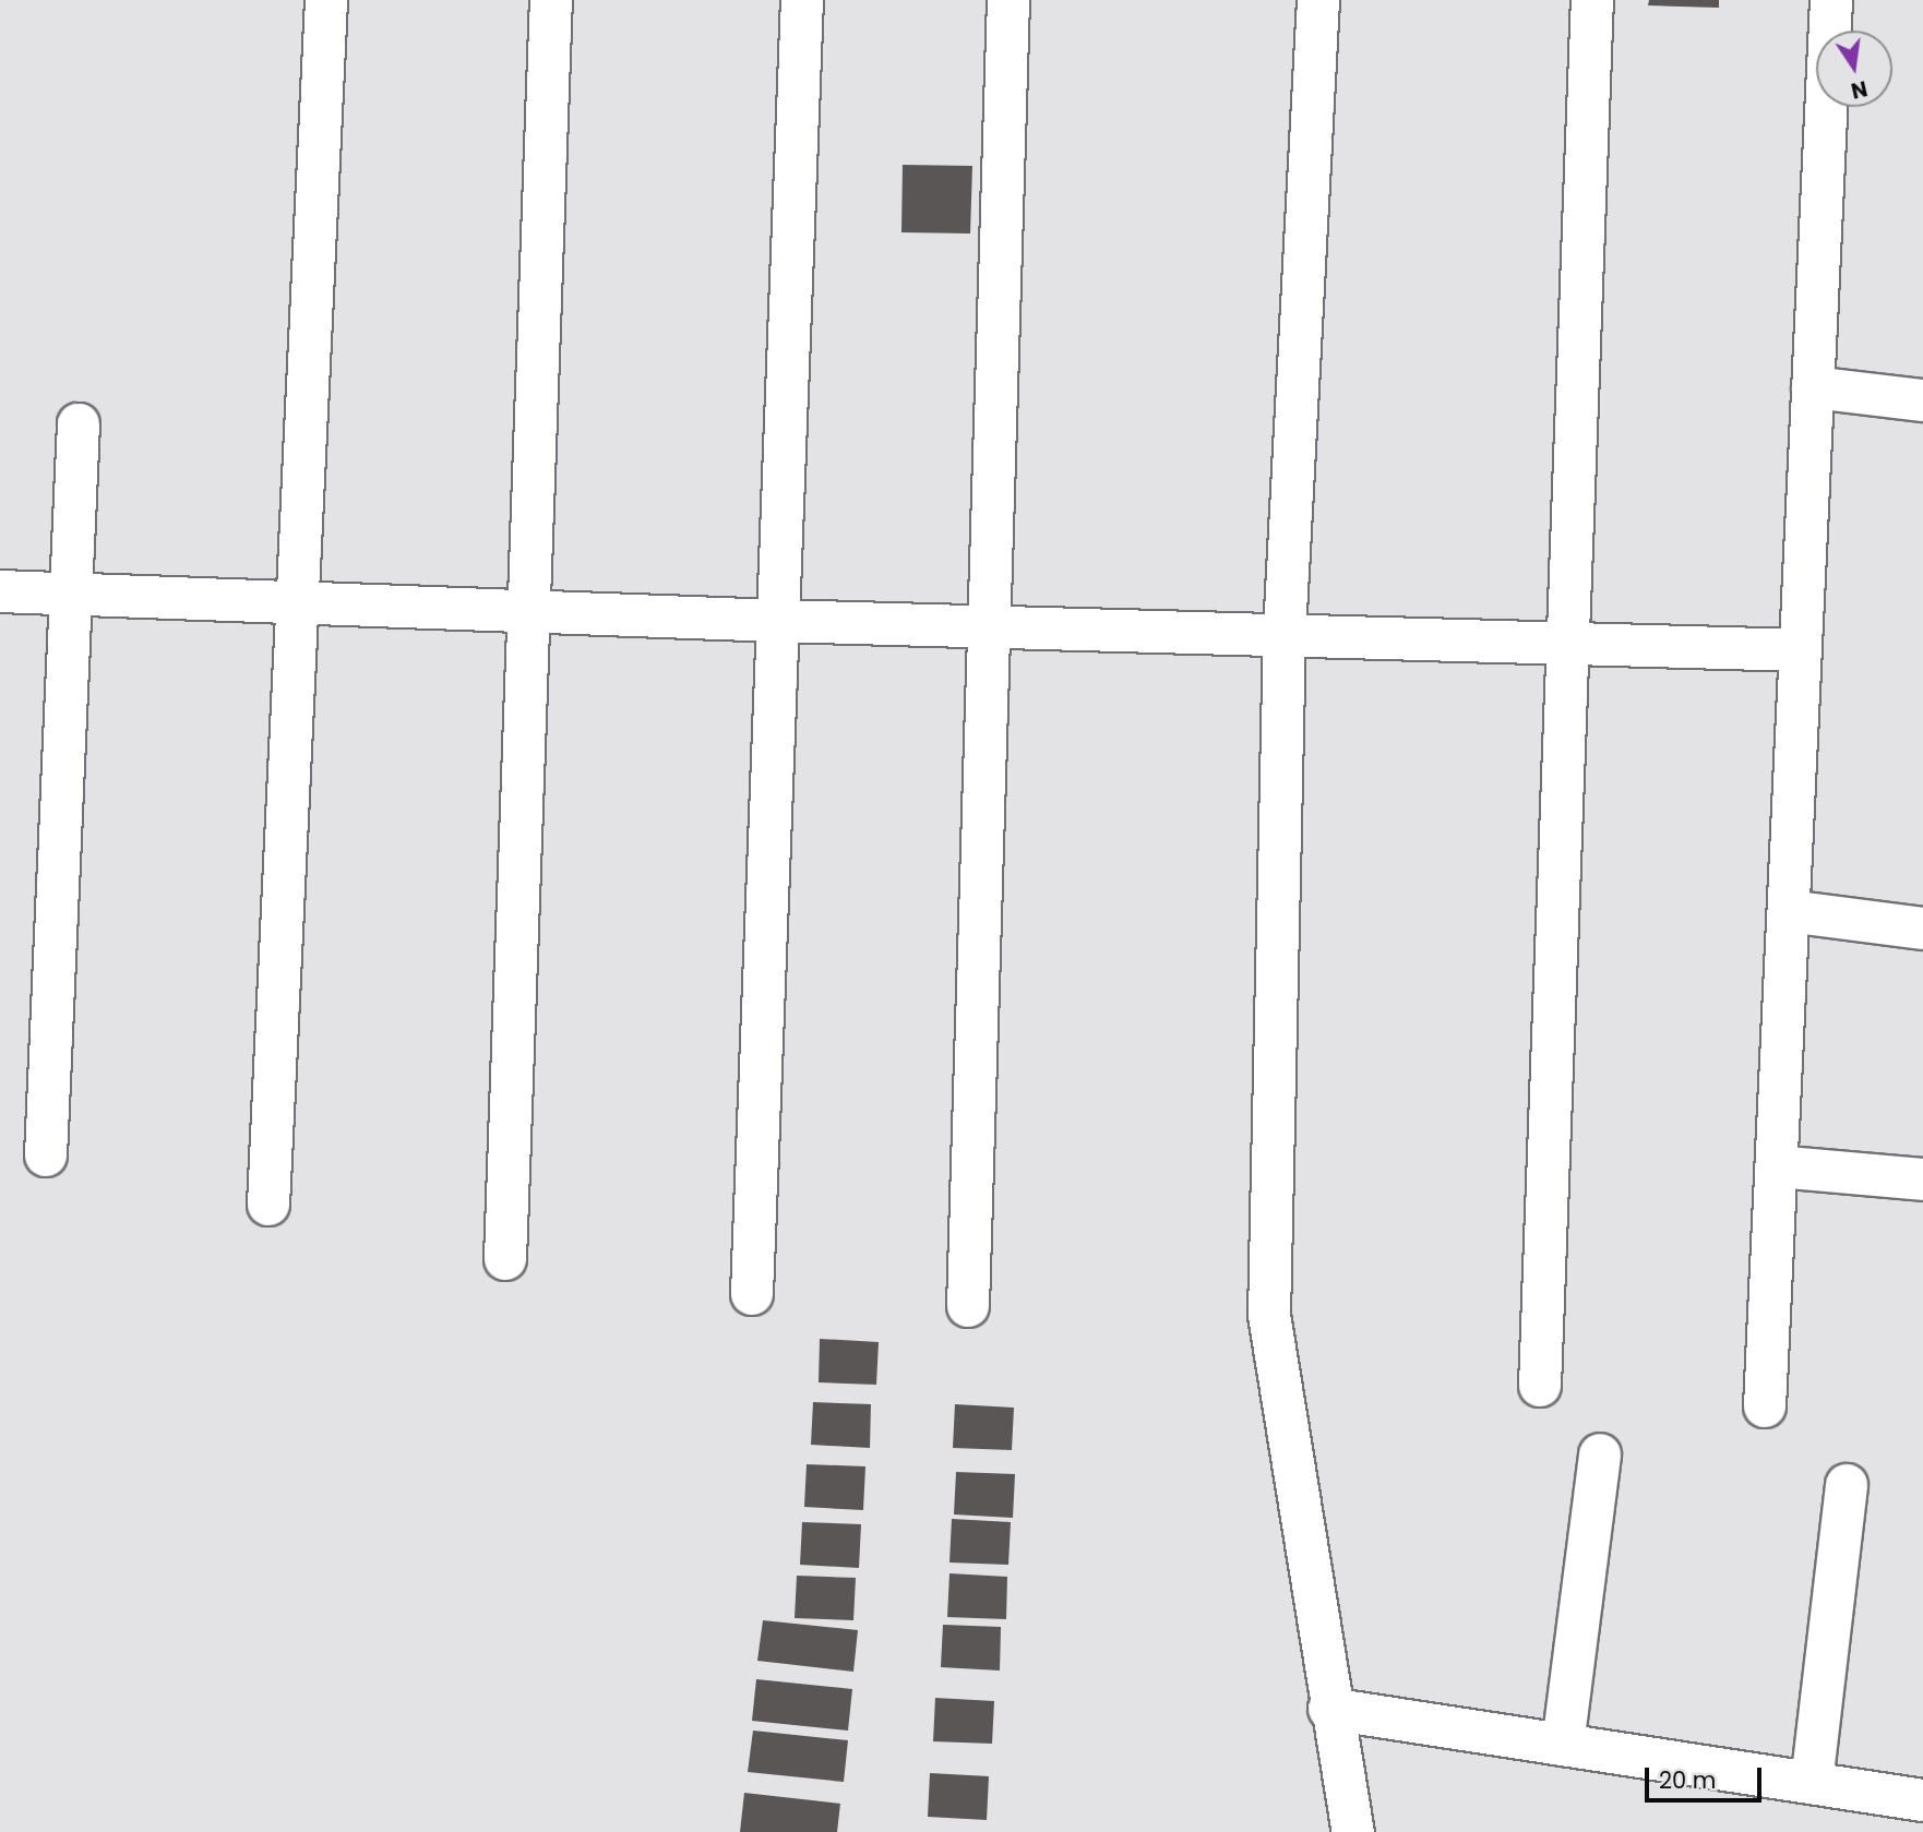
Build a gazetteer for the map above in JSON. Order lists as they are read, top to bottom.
{
  "scale_bar": "20 m",
  "north": "bottom"
}
